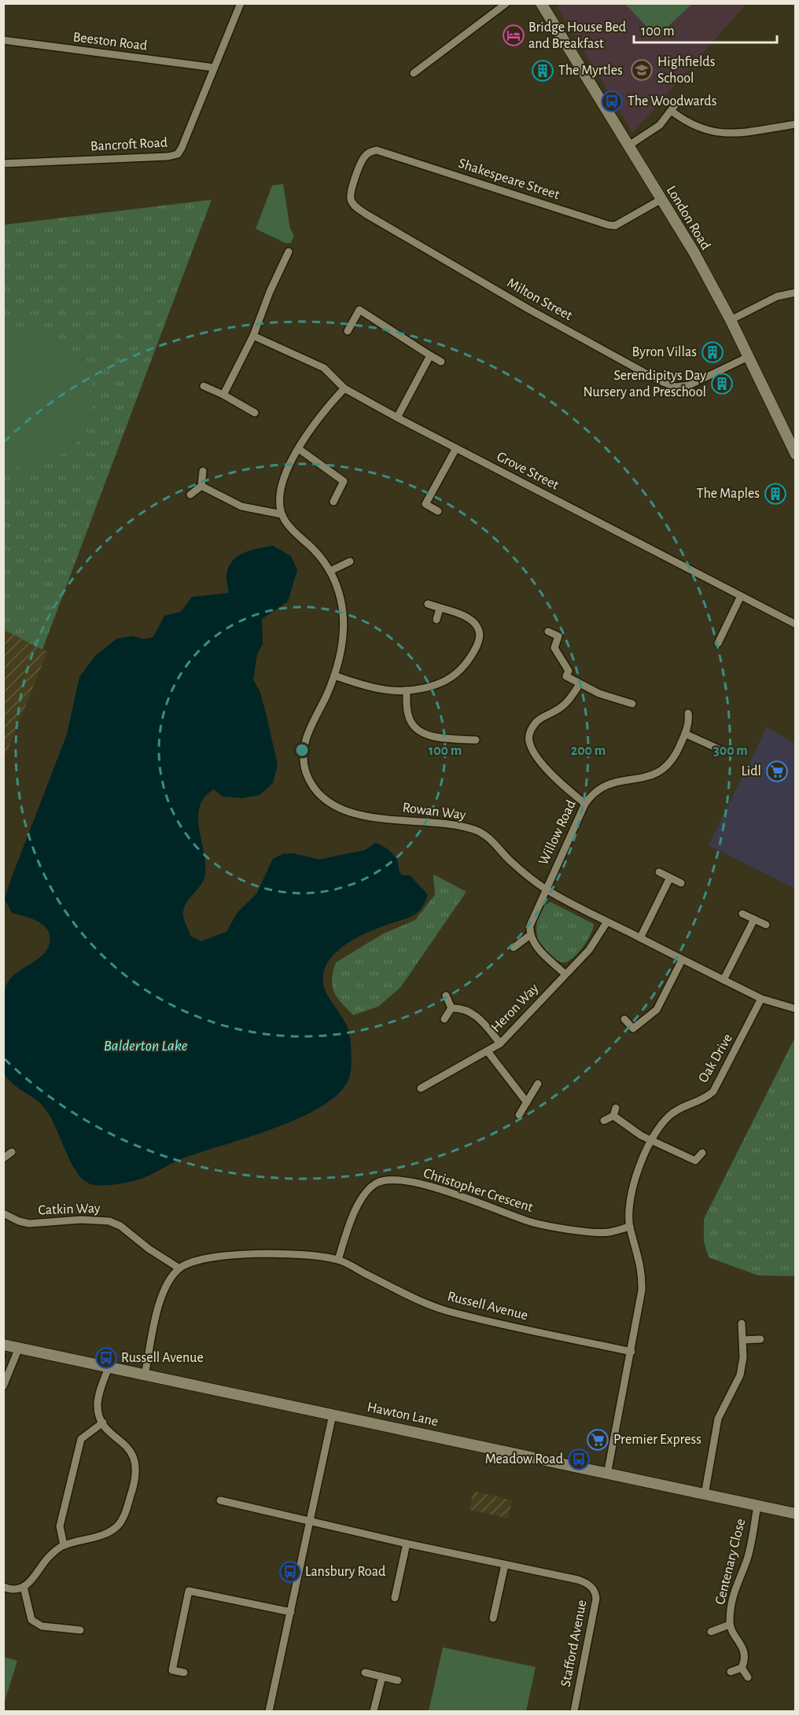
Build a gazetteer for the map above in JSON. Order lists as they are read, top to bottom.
{
  "streets": {
    "street": [
      "Beeston Road",
      "Bancroft Road",
      "Shakespeare Street",
      "London Road",
      "Milton Street",
      "Grove Street",
      "Rowan Way",
      "Willow Road",
      "Heron Way",
      "Oak Drive",
      "Christopher Crescent",
      "Catkin Way",
      "Russell Avenue",
      "Hawton Lane",
      "Centenary Close",
      "Stafford Avenue"
    ]
  },
  "crossings": [
    ["Beeston Road", "Bancroft Road"],
    ["Shakespeare Street", "London Road"],
    ["Shakespeare Street", "Milton Street"],
    ["London Road", "Milton Street"],
    ["Rowan Way", "Willow Road"],
    ["Rowan Way", "Heron Way"],
    ["Rowan Way", "Oak Drive"],
    ["Oak Drive", "Christopher Crescent"],
    ["Christopher Crescent", "Russell Avenue"],
    ["Catkin Way", "Russell Avenue"],
    ["Russell Avenue", "Hawton Lane"],
    ["Hawton Lane", "Centenary Close"]
  ],
  "water": ["Balderton Lake"],
  "places": {
    "hotel": ["Bridge House Bed and Breakfast"],
    "school or university": ["Highfields School"],
    "building": [
      "The Myrtles",
      "Byron Villas",
      "Serendipitys Day Nursery and Preschool",
      "The Maples"
    ],
    "bus stop": [
      "The Woodwards",
      "Russell Avenue",
      "Meadow Road",
      "Lansbury Road"
    ],
    "supermarket": ["Lidl", "Premier Express"]
  },
  "scale_bar": "100 m",
  "rings": ["100 m", "200 m", "300 m"]
}
